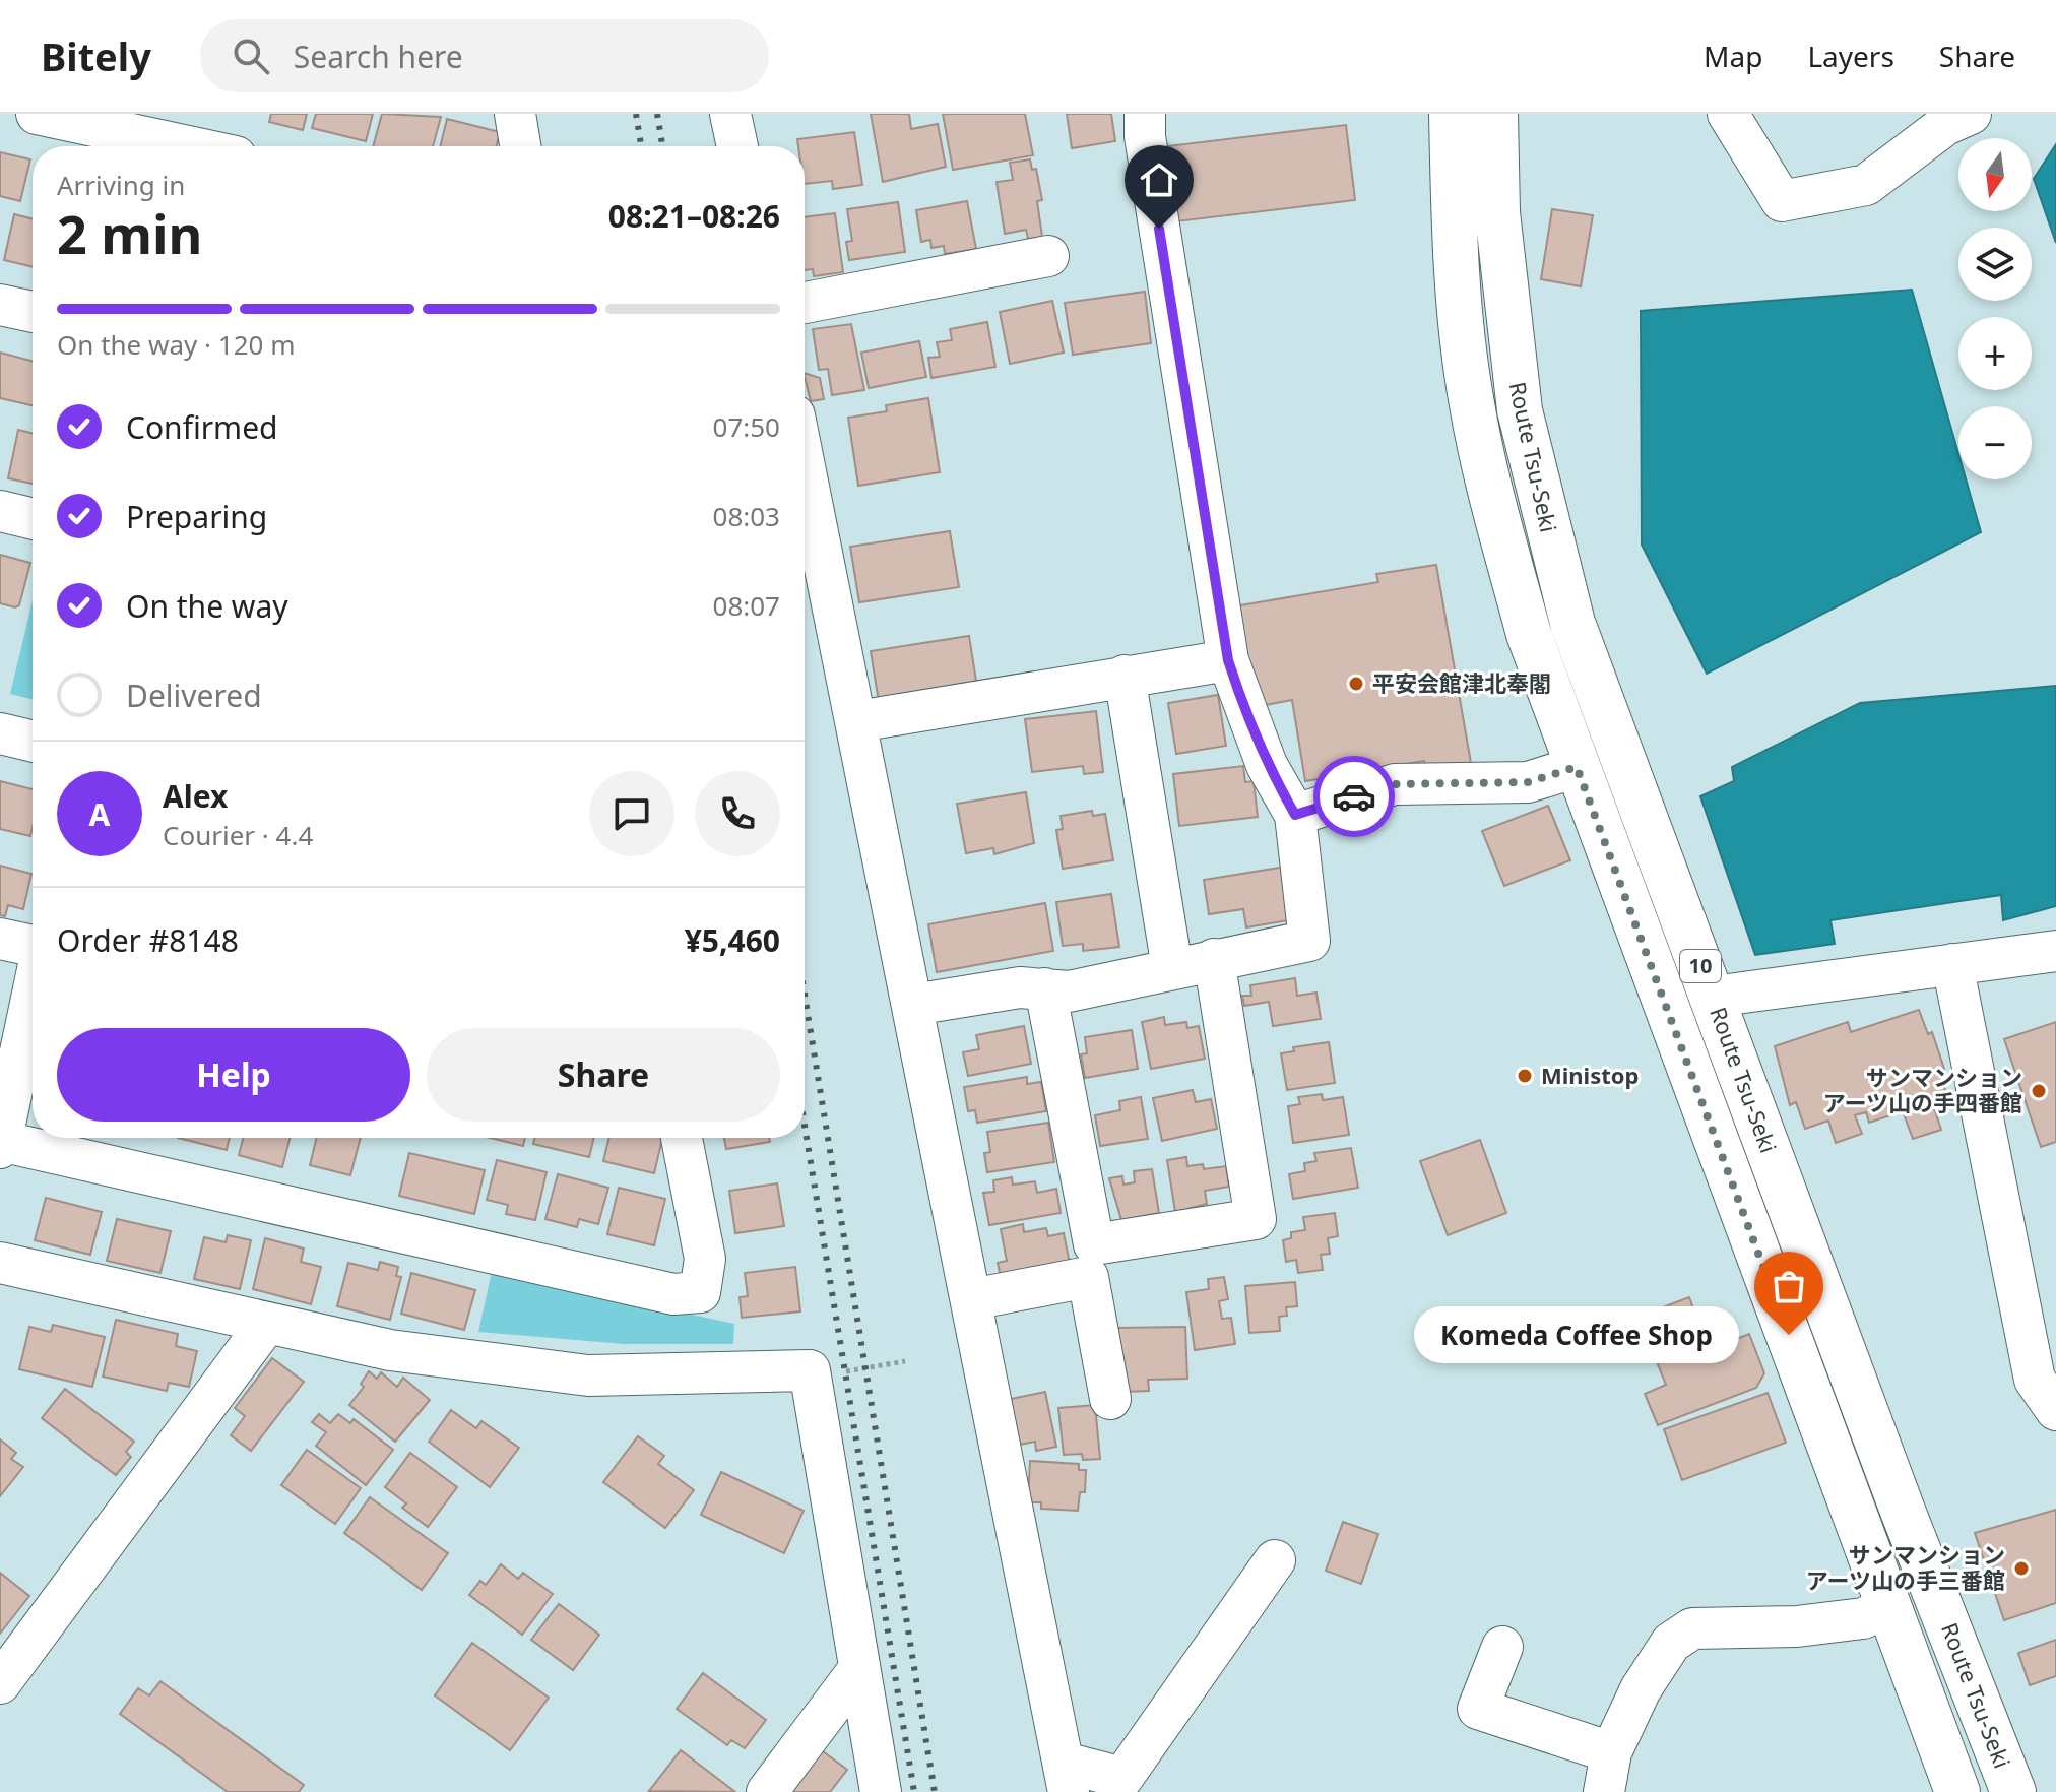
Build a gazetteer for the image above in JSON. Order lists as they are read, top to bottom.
{
  "streets": {
    "main road": ["Route Tsu-Seki", "10"]
  },
  "places": [
    "平安会館津北奉閣",
    "Ministop",
    "サンマンション アーツ山の手四番館",
    "Komeda Coffee Shop",
    "サンマンション アーツ山の手三番館"
  ],
  "north": "bottom",
  "page": {
    "header": "Bitely",
    "search": "Search here",
    "nav": ["Map", "Layers", "Share"],
    "map_buttons": ["+", "−"],
    "heading": ["2 min", "Arriving in", "08:21–08:26"],
    "panel": [
      "Alex",
      "Courier · 4.4",
      "Order #8148",
      "¥5,460"
    ],
    "bar": "On the way · 120 m",
    "list": [
      ["Confirmed", "07:50"],
      ["Preparing", "08:03"],
      ["On the way", "08:07"],
      "Delivered"
    ],
    "round": "A",
    "buttons": ["Help", "Share"],
    "bubble": "Komeda Coffee Shop"
  }
}
